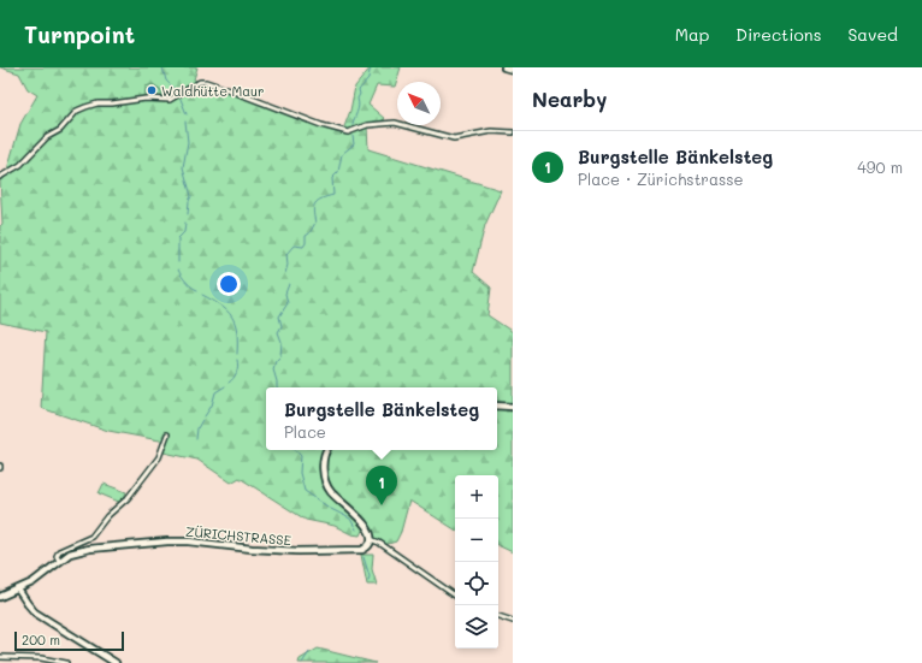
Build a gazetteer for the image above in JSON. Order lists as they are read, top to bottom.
{
  "streets": {
    "street": ["ZÜRICHSTRASSE"]
  },
  "places": ["Waldhütte Maur"],
  "scale_bar": "200 m",
  "north": "top left",
  "page": {
    "header": "Turnpoint",
    "nav": ["Map", "Directions", "Saved"],
    "heading": "Nearby",
    "list": [
      {
        "mark": "1",
        "name": "Burgstelle Bänkelsteg",
        "note": "Place · Zürichstrasse",
        "value": "490 m"
      }
    ],
    "popup": ["Burgstelle Bänkelsteg", "Place"],
    "pins": "1",
    "map_buttons": ["+", "−"],
    "scale": "200 m"
  }
}
